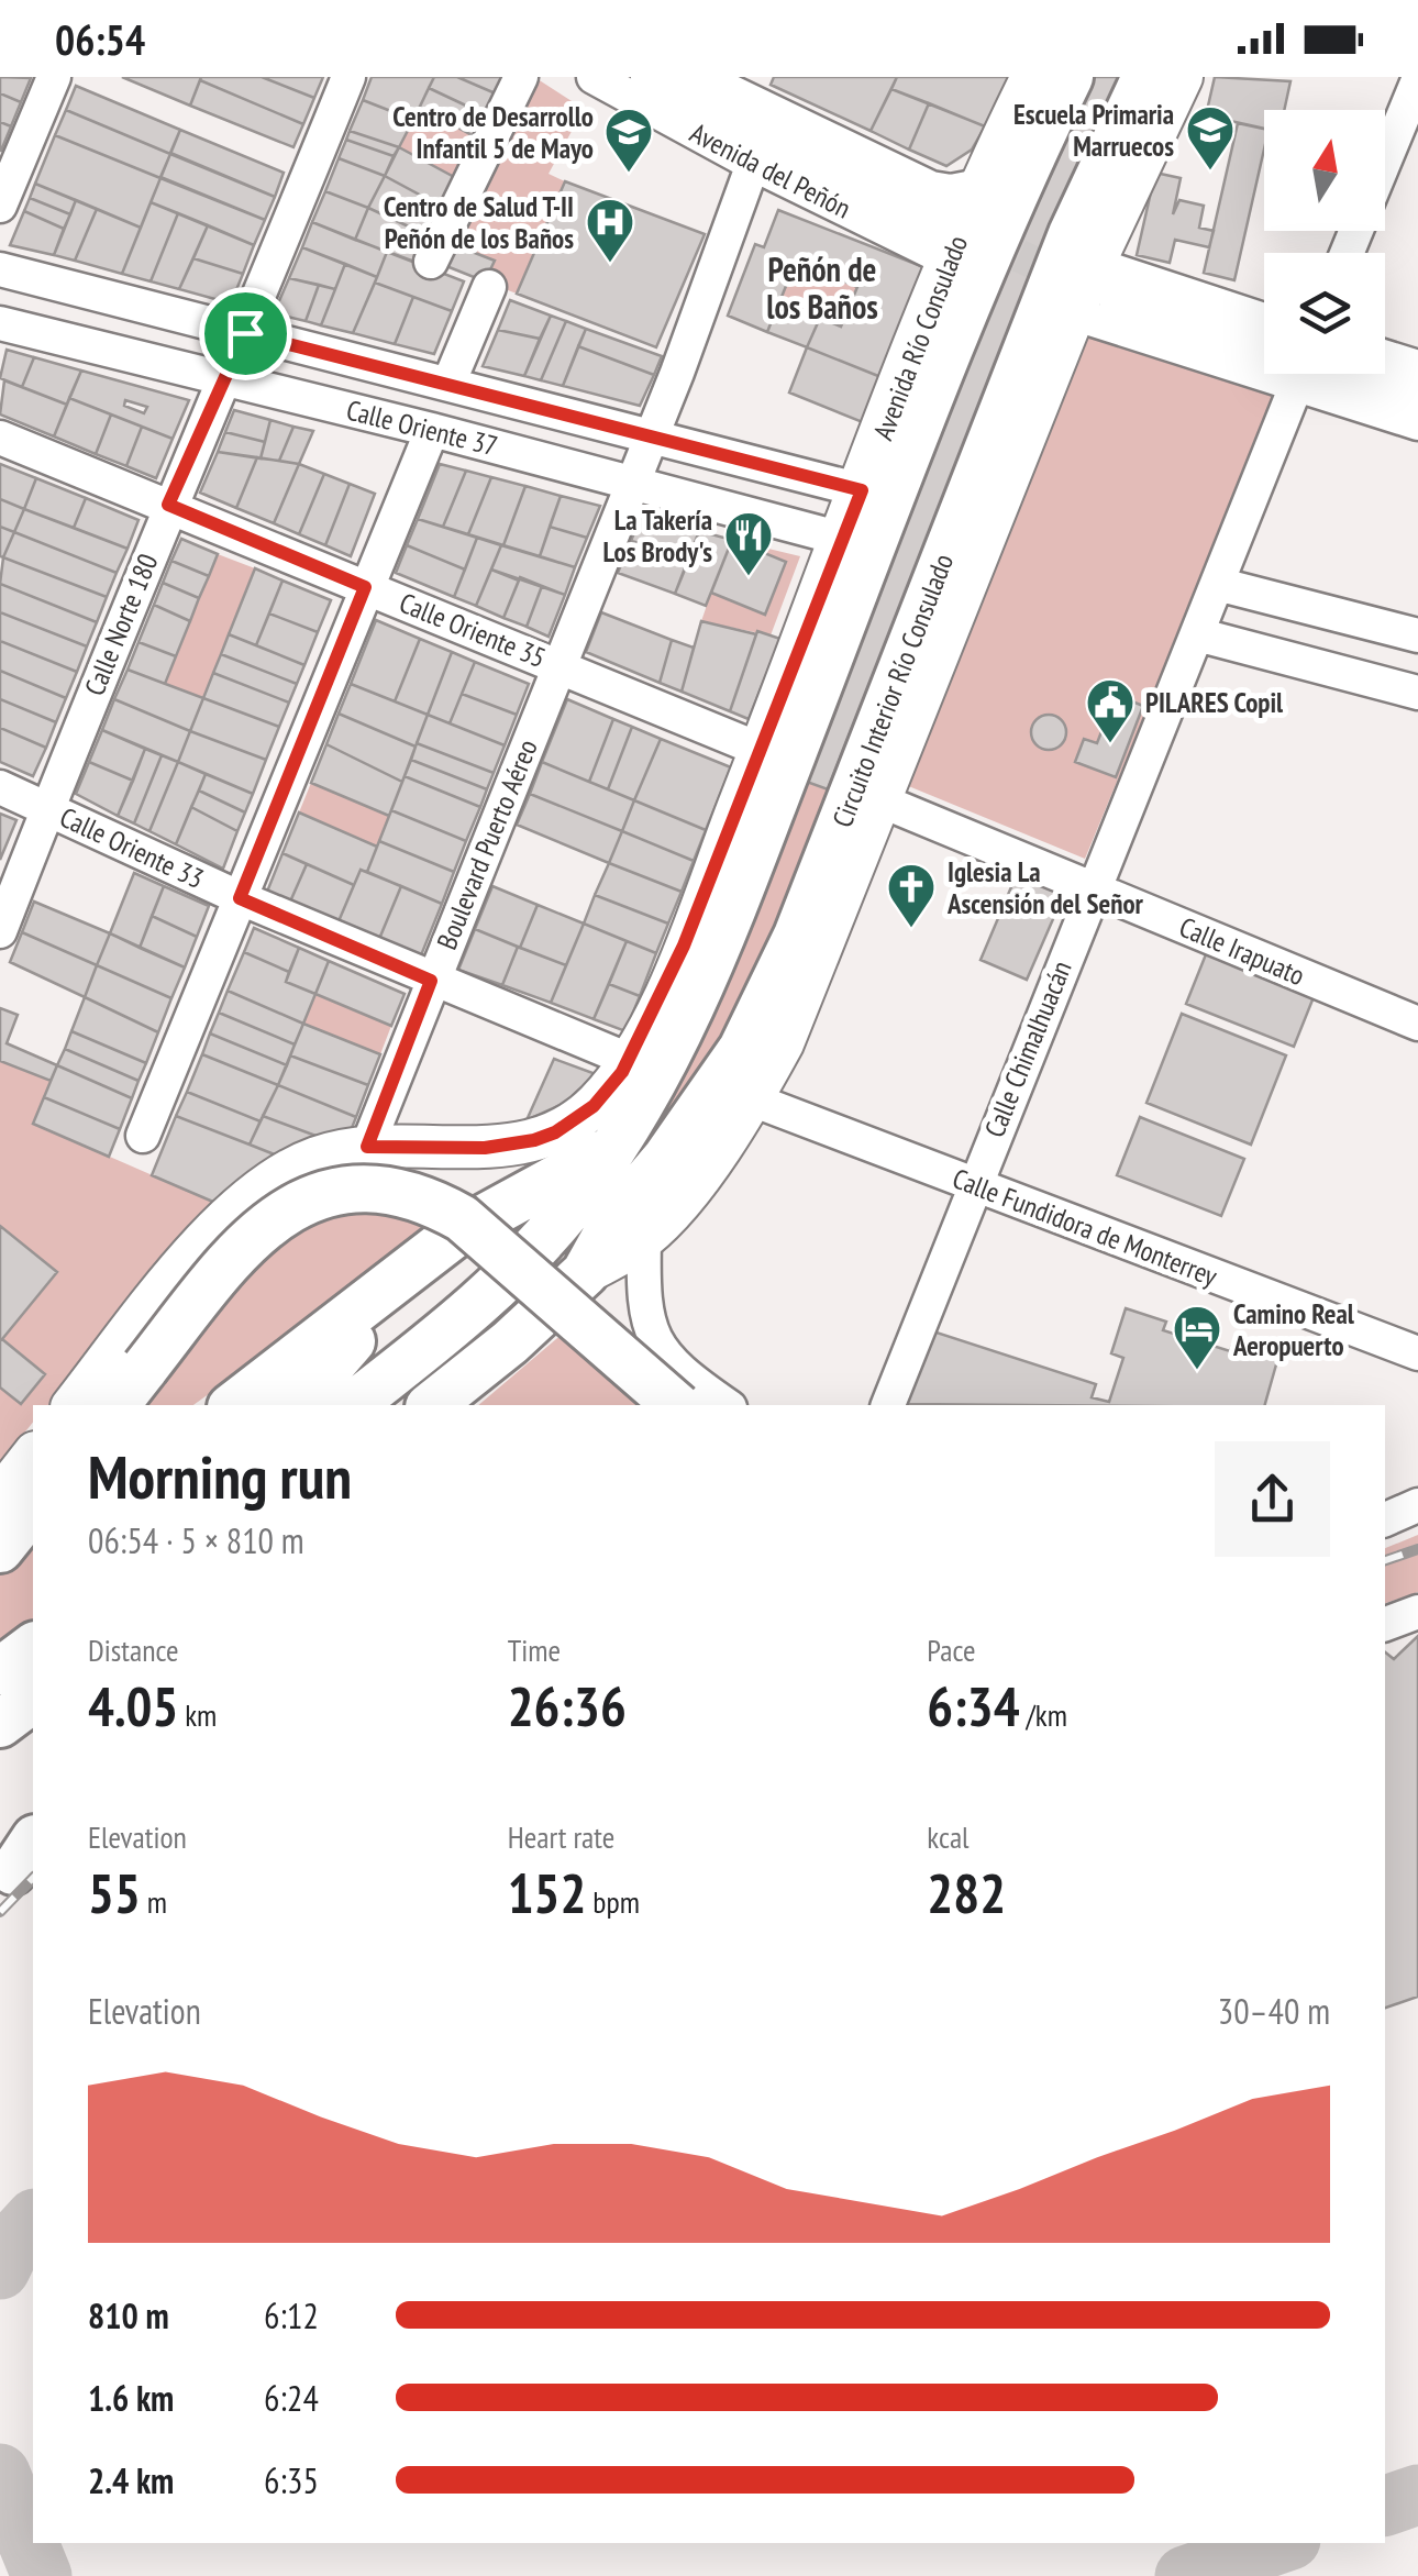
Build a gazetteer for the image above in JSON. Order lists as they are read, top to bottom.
{
  "streets": {
    "highway": ["Circuito Interior Río Consulado"],
    "main road": ["Avenida Río Consulado"],
    "street": [
      "Avenida del Peñón",
      "Calle Oriente 37",
      "Calle Norte 180",
      "Calle Oriente 35",
      "Boulevard Puerto Aéreo",
      "Calle Oriente 33",
      "Calle Irapuato",
      "Calle Chimalhuacán",
      "Calle Fundidora de Monterrey"
    ]
  },
  "crossings": [
    ["Avenida del Peñón", "Avenida Río Consulado"],
    ["Avenida del Peñón", "Boulevard Puerto Aéreo"],
    ["Avenida Río Consulado", "Calle Oriente 37"],
    ["Avenida Río Consulado", "Calle Oriente 35"],
    ["Avenida Río Consulado", "Boulevard Puerto Aéreo"],
    ["Avenida Río Consulado", "Calle Oriente 33"],
    ["Calle Oriente 37", "Calle Norte 180"],
    ["Calle Oriente 37", "Boulevard Puerto Aéreo"],
    ["Calle Norte 180", "Calle Oriente 35"],
    ["Calle Norte 180", "Calle Oriente 33"],
    ["Calle Oriente 35", "Boulevard Puerto Aéreo"],
    ["Boulevard Puerto Aéreo", "Calle Oriente 33"],
    ["Calle Irapuato", "Calle Chimalhuacán"],
    ["Calle Chimalhuacán", "Calle Fundidora de Monterrey"]
  ],
  "districts": ["Peñón de los Baños"],
  "places": {
    "school or university": ["Escuela Primaria Marruecos", "Centro de Desarrollo Infantil 5 de Mayo"],
    "hospital": ["Centro de Salud T-II Peñón de los Baños"],
    "restaurant": ["La Takería Los Brody's"],
    "public building": ["PILARES Copil"],
    "church": ["Iglesia La Ascensión del Señor"],
    "hotel": ["Camino Real Aeropuerto"]
  },
  "north": "top",
  "page": {
    "status": "06:54",
    "heading": ["Morning run", "06:54 · 5 × 810 m"],
    "stats": [
      ["Distance", "4.05 km"],
      ["Time", "26:36"],
      ["Pace", "6:34 /km"],
      ["Elevation", "55 m"],
      ["Heart rate", "152 bpm"],
      ["kcal", "282"]
    ],
    "chart": ["Elevation", "30–40 m"],
    "list": [
      {
        "name": "810 m",
        "note": "6:12"
      },
      {
        "name": "1.6 km",
        "note": "6:24"
      },
      {
        "name": "2.4 km",
        "note": "6:35"
      }
    ]
  }
}
